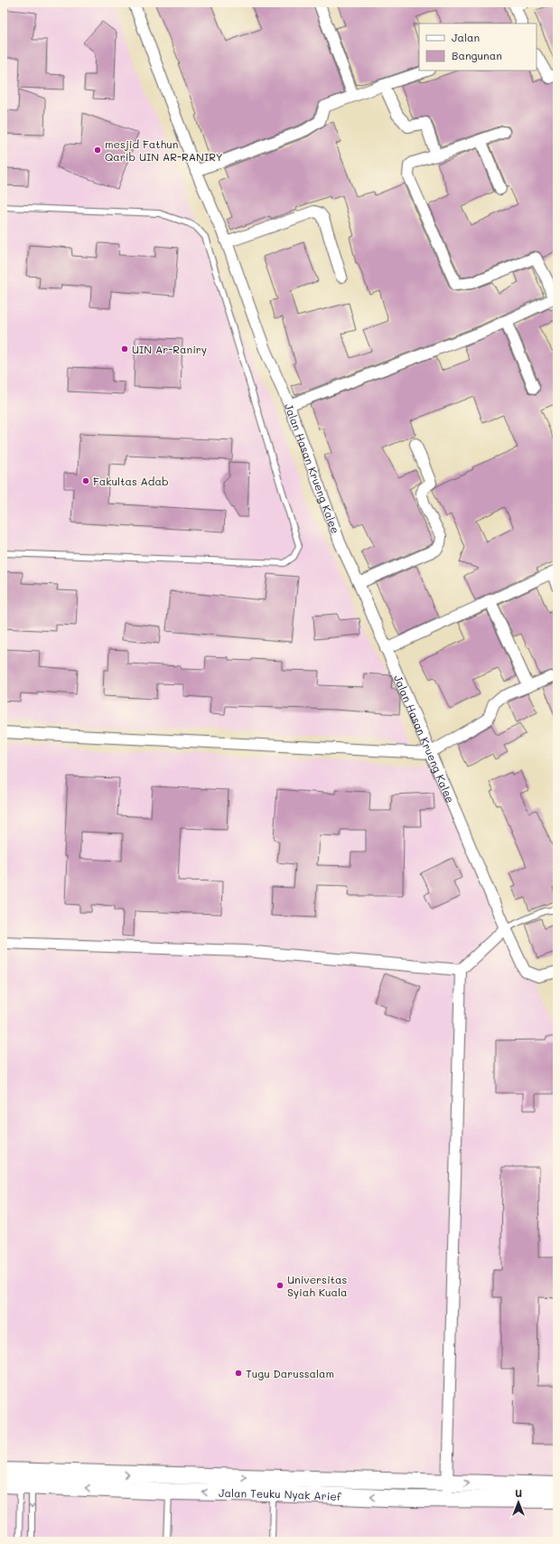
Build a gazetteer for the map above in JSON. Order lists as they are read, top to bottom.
{
  "streets": {
    "main road": ["Jalan Teuku Nyak Arief"],
    "street": ["Jalan Hasan Krueng Kalee"]
  },
  "places": [
    "mesjid Fathun Qarib UIN AR-RANIRY",
    "UIN Ar-Raniry",
    "Fakultas Adab",
    "Universitas Syiah Kuala",
    "Tugu Darussalam"
  ],
  "legend": ["Jalan", "Bangunan"],
  "north": "top"
}
